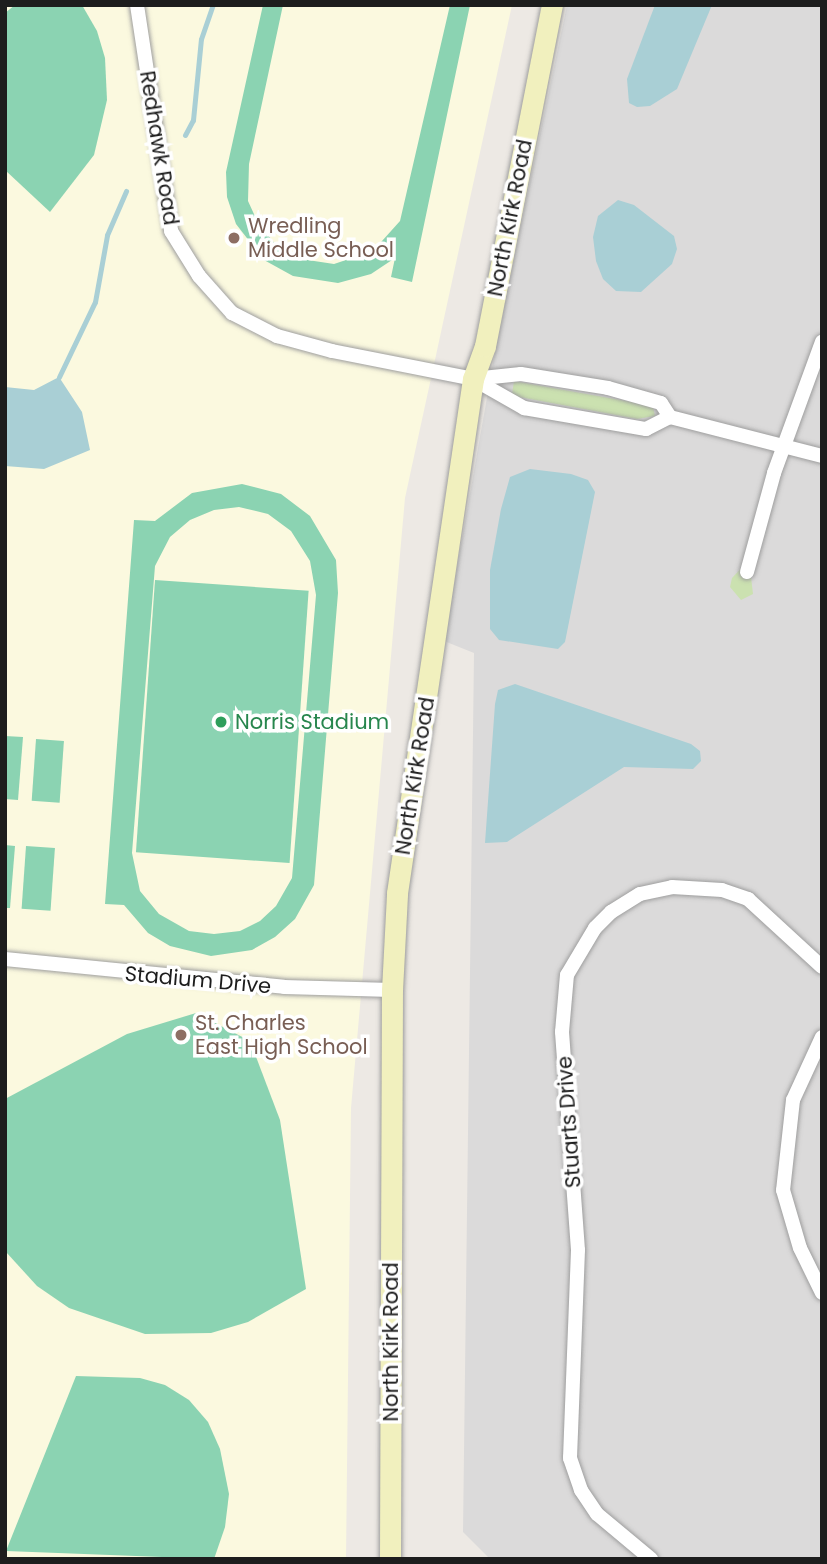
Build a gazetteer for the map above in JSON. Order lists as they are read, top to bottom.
{
  "streets": {
    "main road": ["North Kirk Road"],
    "street": ["Redhawk Road", "Stadium Drive", "Stuarts Drive"]
  },
  "crossings": [
    ["Redhawk Road", "North Kirk Road"],
    ["North Kirk Road", "Stadium Drive"]
  ],
  "places": ["Wredling Middle School", "Norris Stadium", "St. Charles East High School"]
}
